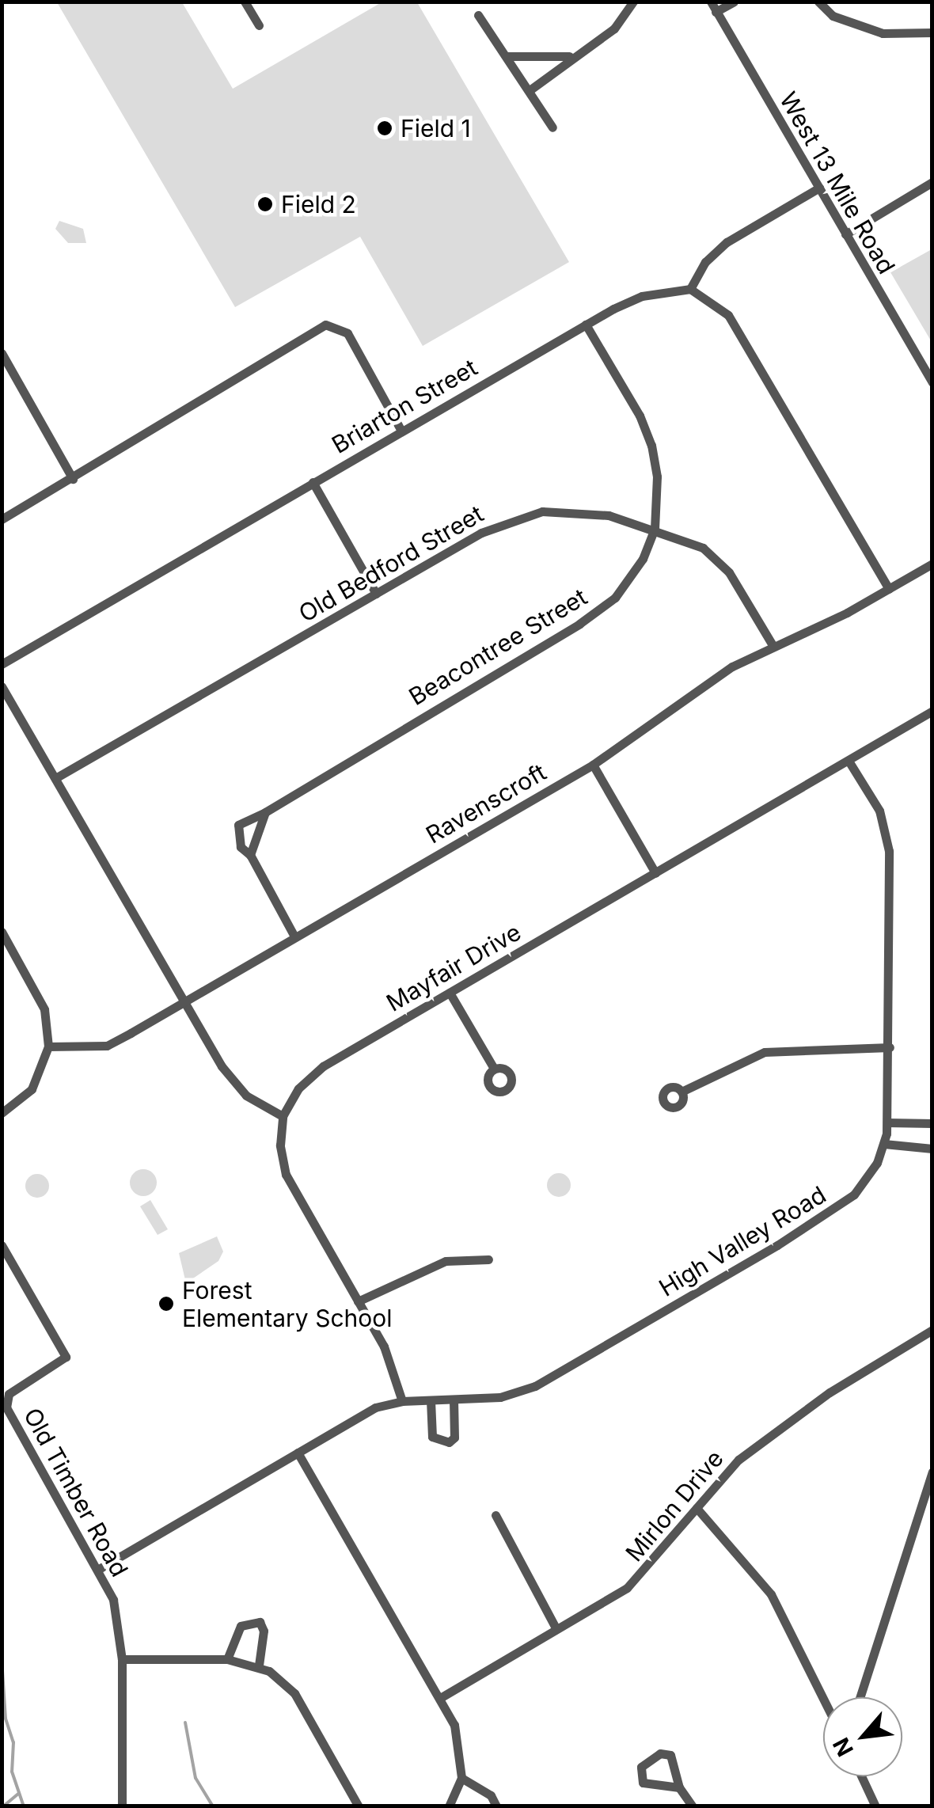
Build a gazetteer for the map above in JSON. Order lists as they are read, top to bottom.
{
  "streets": {
    "street": [
      "West 13 Mile Road",
      "Briarton Street",
      "Old Bedford Street",
      "Beacontree Street",
      "Ravenscroft",
      "Mayfair Drive",
      "High Valley Road",
      "Old Timber Road",
      "Mirlon Drive"
    ]
  },
  "crossings": [
    ["Briarton Street", "Beacontree Street"],
    ["Old Bedford Street", "Beacontree Street"],
    ["Old Bedford Street", "Ravenscroft"],
    ["Beacontree Street", "Ravenscroft"],
    ["Mayfair Drive", "High Valley Road"],
    ["High Valley Road", "Old Timber Road"]
  ],
  "places": ["Field 1", "Field 2", "Forest Elementary School"],
  "north": "bottom left"
}
